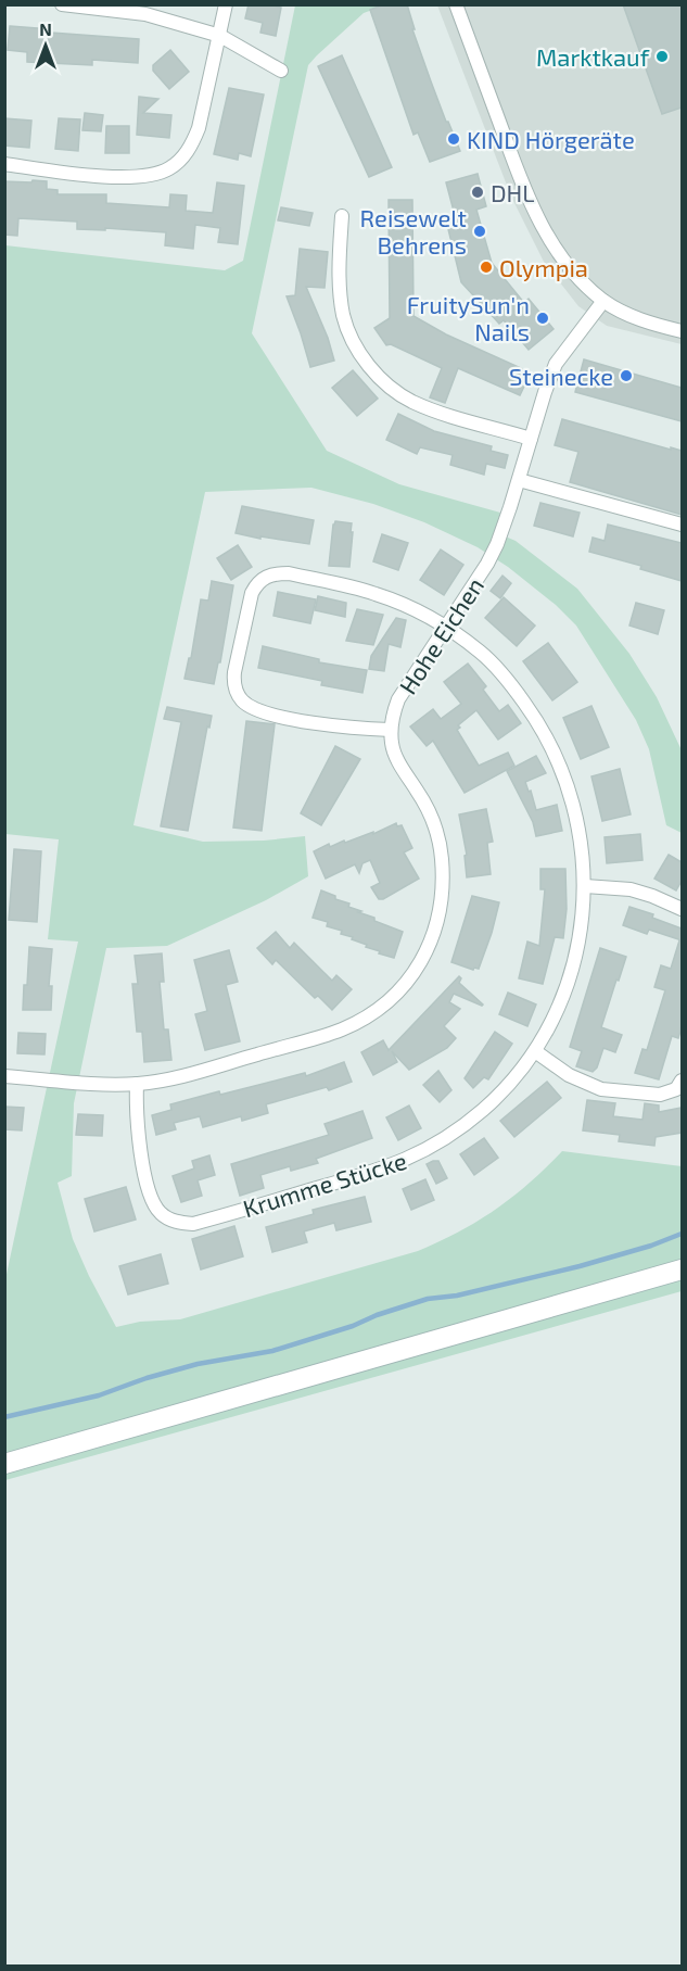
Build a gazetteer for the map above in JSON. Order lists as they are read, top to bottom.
{
  "streets": {
    "street": ["Hohe Eichen", "Krumme Stücke"]
  },
  "crossings": [
    ["Hohe Eichen", "Krumme Stücke"]
  ],
  "places": [
    "Marktkauf",
    "KIND Hörgeräte",
    "DHL",
    "Reisewelt Behrens",
    "Olympia",
    "FruitySun'n Nails",
    "Steinecke"
  ],
  "north": "top"
}
